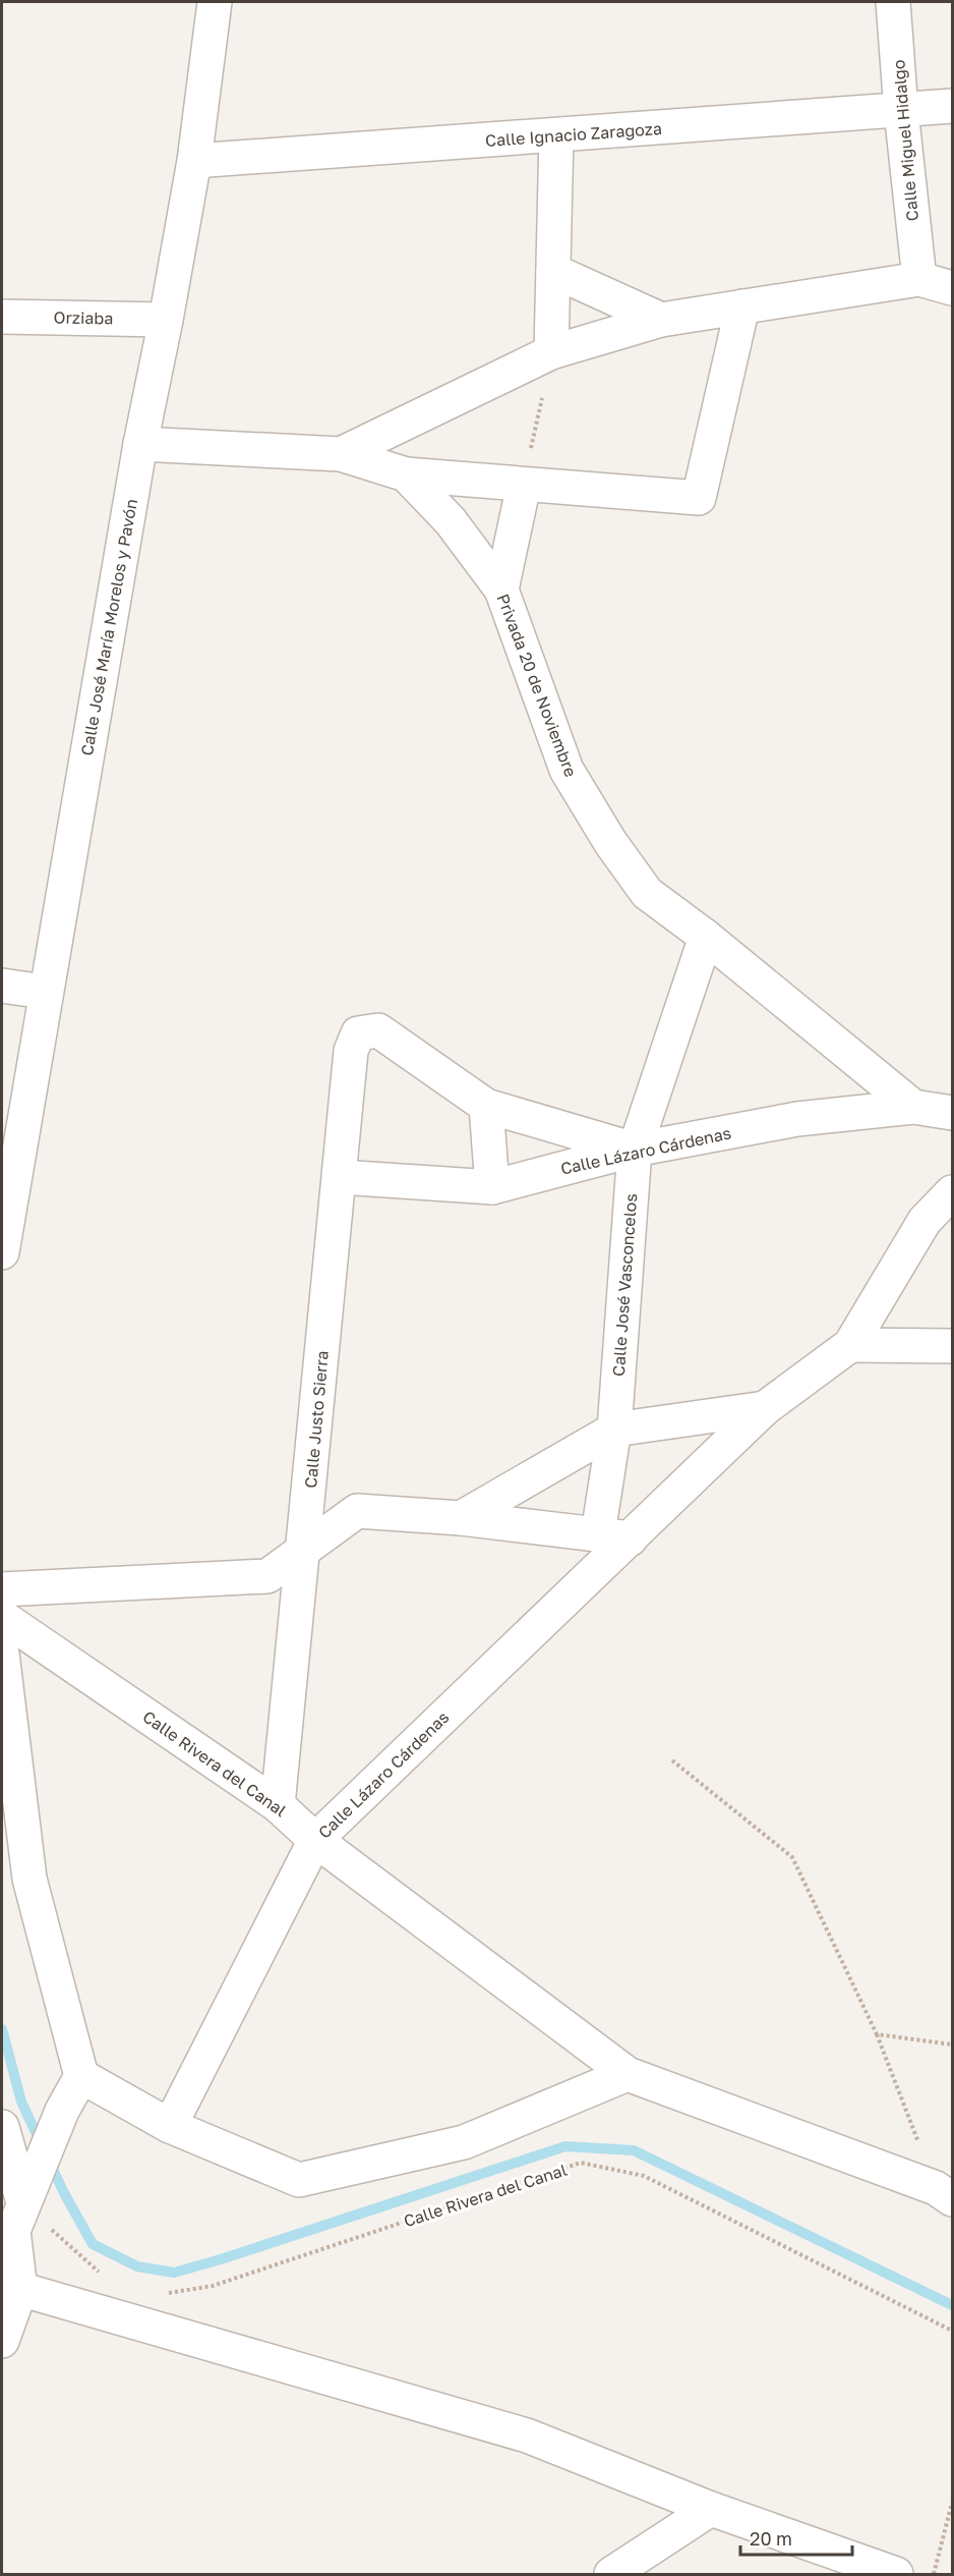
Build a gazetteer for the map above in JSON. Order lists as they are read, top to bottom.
{
  "streets": {
    "street": [
      "Calle Ignacio Zaragoza",
      "Calle Miguel Hidalgo",
      "Orziaba",
      "Calle José María Morelos y Pavón",
      "Privada 20 de Noviembre",
      "Calle Lázaro Cárdenas",
      "Calle José Vasconcelos",
      "Calle Justo Sierra",
      "Calle Rivera del Canal"
    ]
  },
  "crossings": [
    ["Calle Ignacio Zaragoza", "Calle Miguel Hidalgo"],
    ["Calle Ignacio Zaragoza", "Calle José María Morelos y Pavón"],
    ["Orziaba", "Calle José María Morelos y Pavón"],
    ["Privada 20 de Noviembre", "Calle Lázaro Cárdenas"],
    ["Privada 20 de Noviembre", "Calle José Vasconcelos"],
    ["Calle Lázaro Cárdenas", "Calle José Vasconcelos"],
    ["Calle Lázaro Cárdenas", "Calle Justo Sierra"],
    ["Calle Lázaro Cárdenas", "Calle Rivera del Canal"],
    ["Calle Justo Sierra", "Calle Rivera del Canal"]
  ],
  "scale_bar": "20 m"
}
